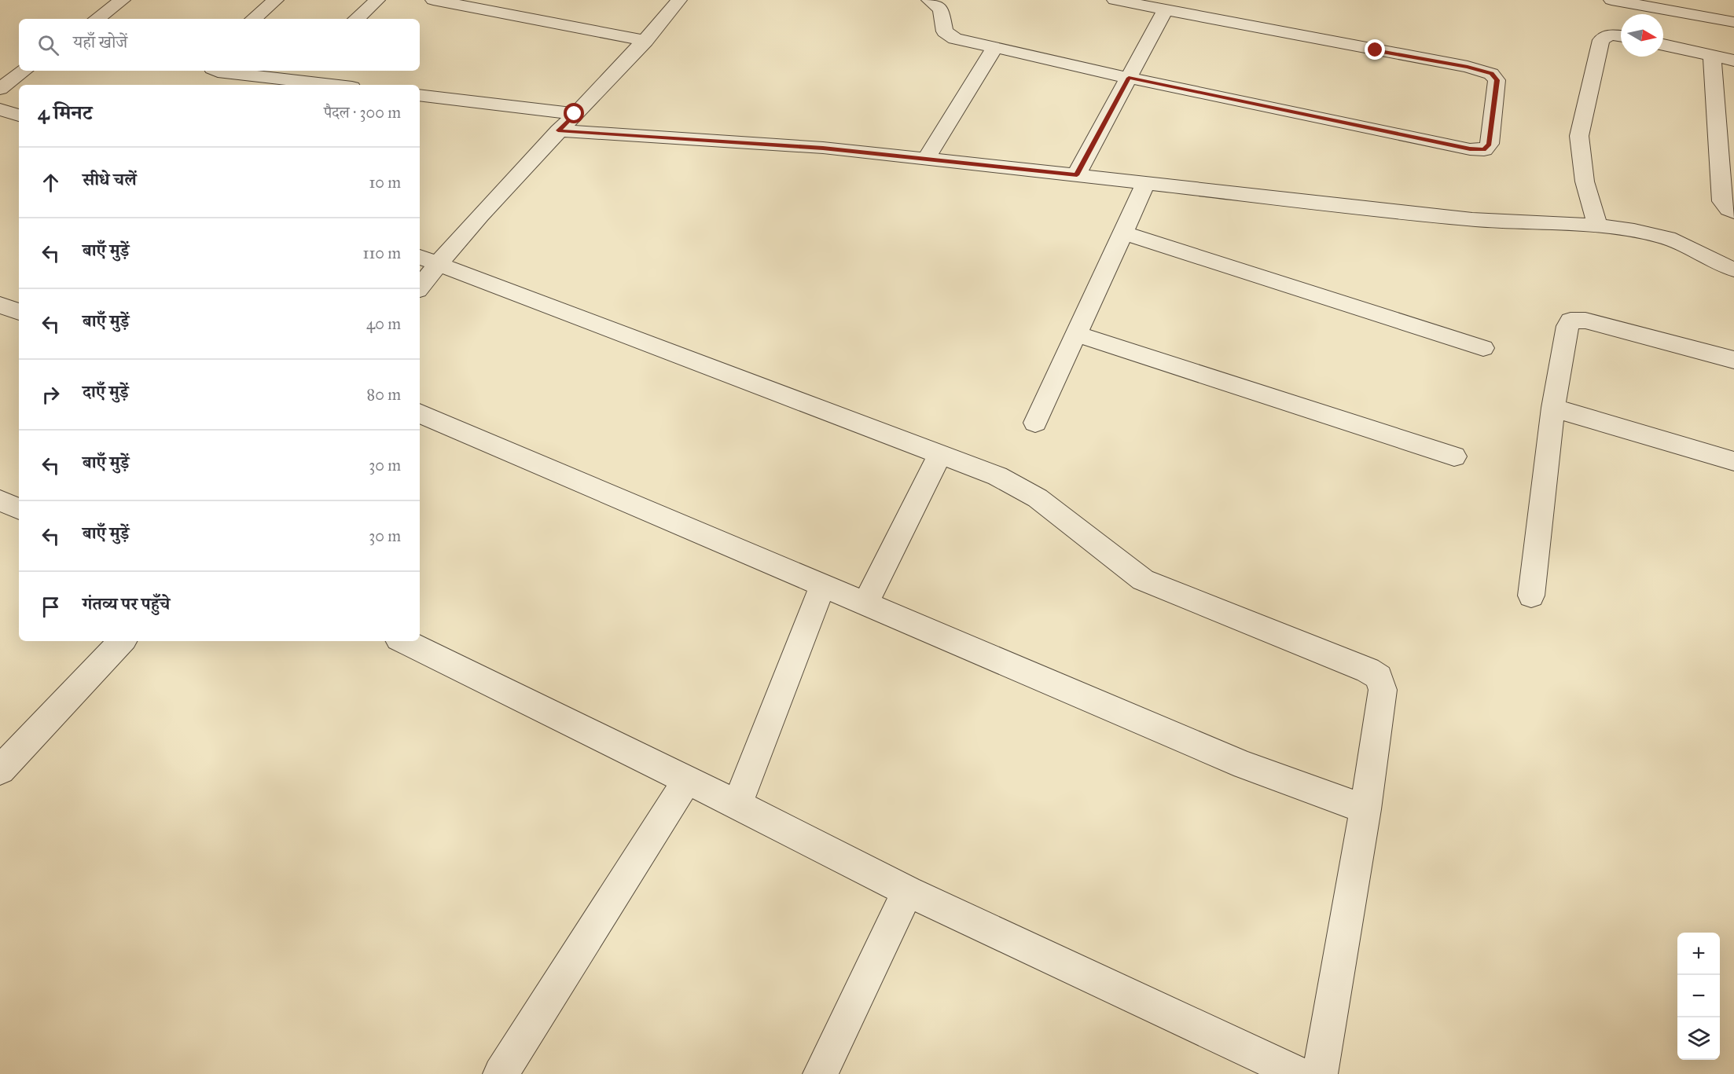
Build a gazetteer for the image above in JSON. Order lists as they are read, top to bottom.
{
  "north": "right",
  "page": {
    "search": "यहाँ खोजें",
    "heading": ["4 मिनट", "पैदल · 300 m"],
    "list": [
      ["सीधे चलें", "10 m"],
      ["बाएँ मुड़ें", "110 m"],
      ["बाएँ मुड़ें", "40 m"],
      ["दाएँ मुड़ें", "80 m"],
      ["बाएँ मुड़ें", "30 m"],
      ["बाएँ मुड़ें", "30 m"],
      "गंतव्य पर पहुँचे"
    ],
    "map_buttons": ["+", "−"]
  }
}
